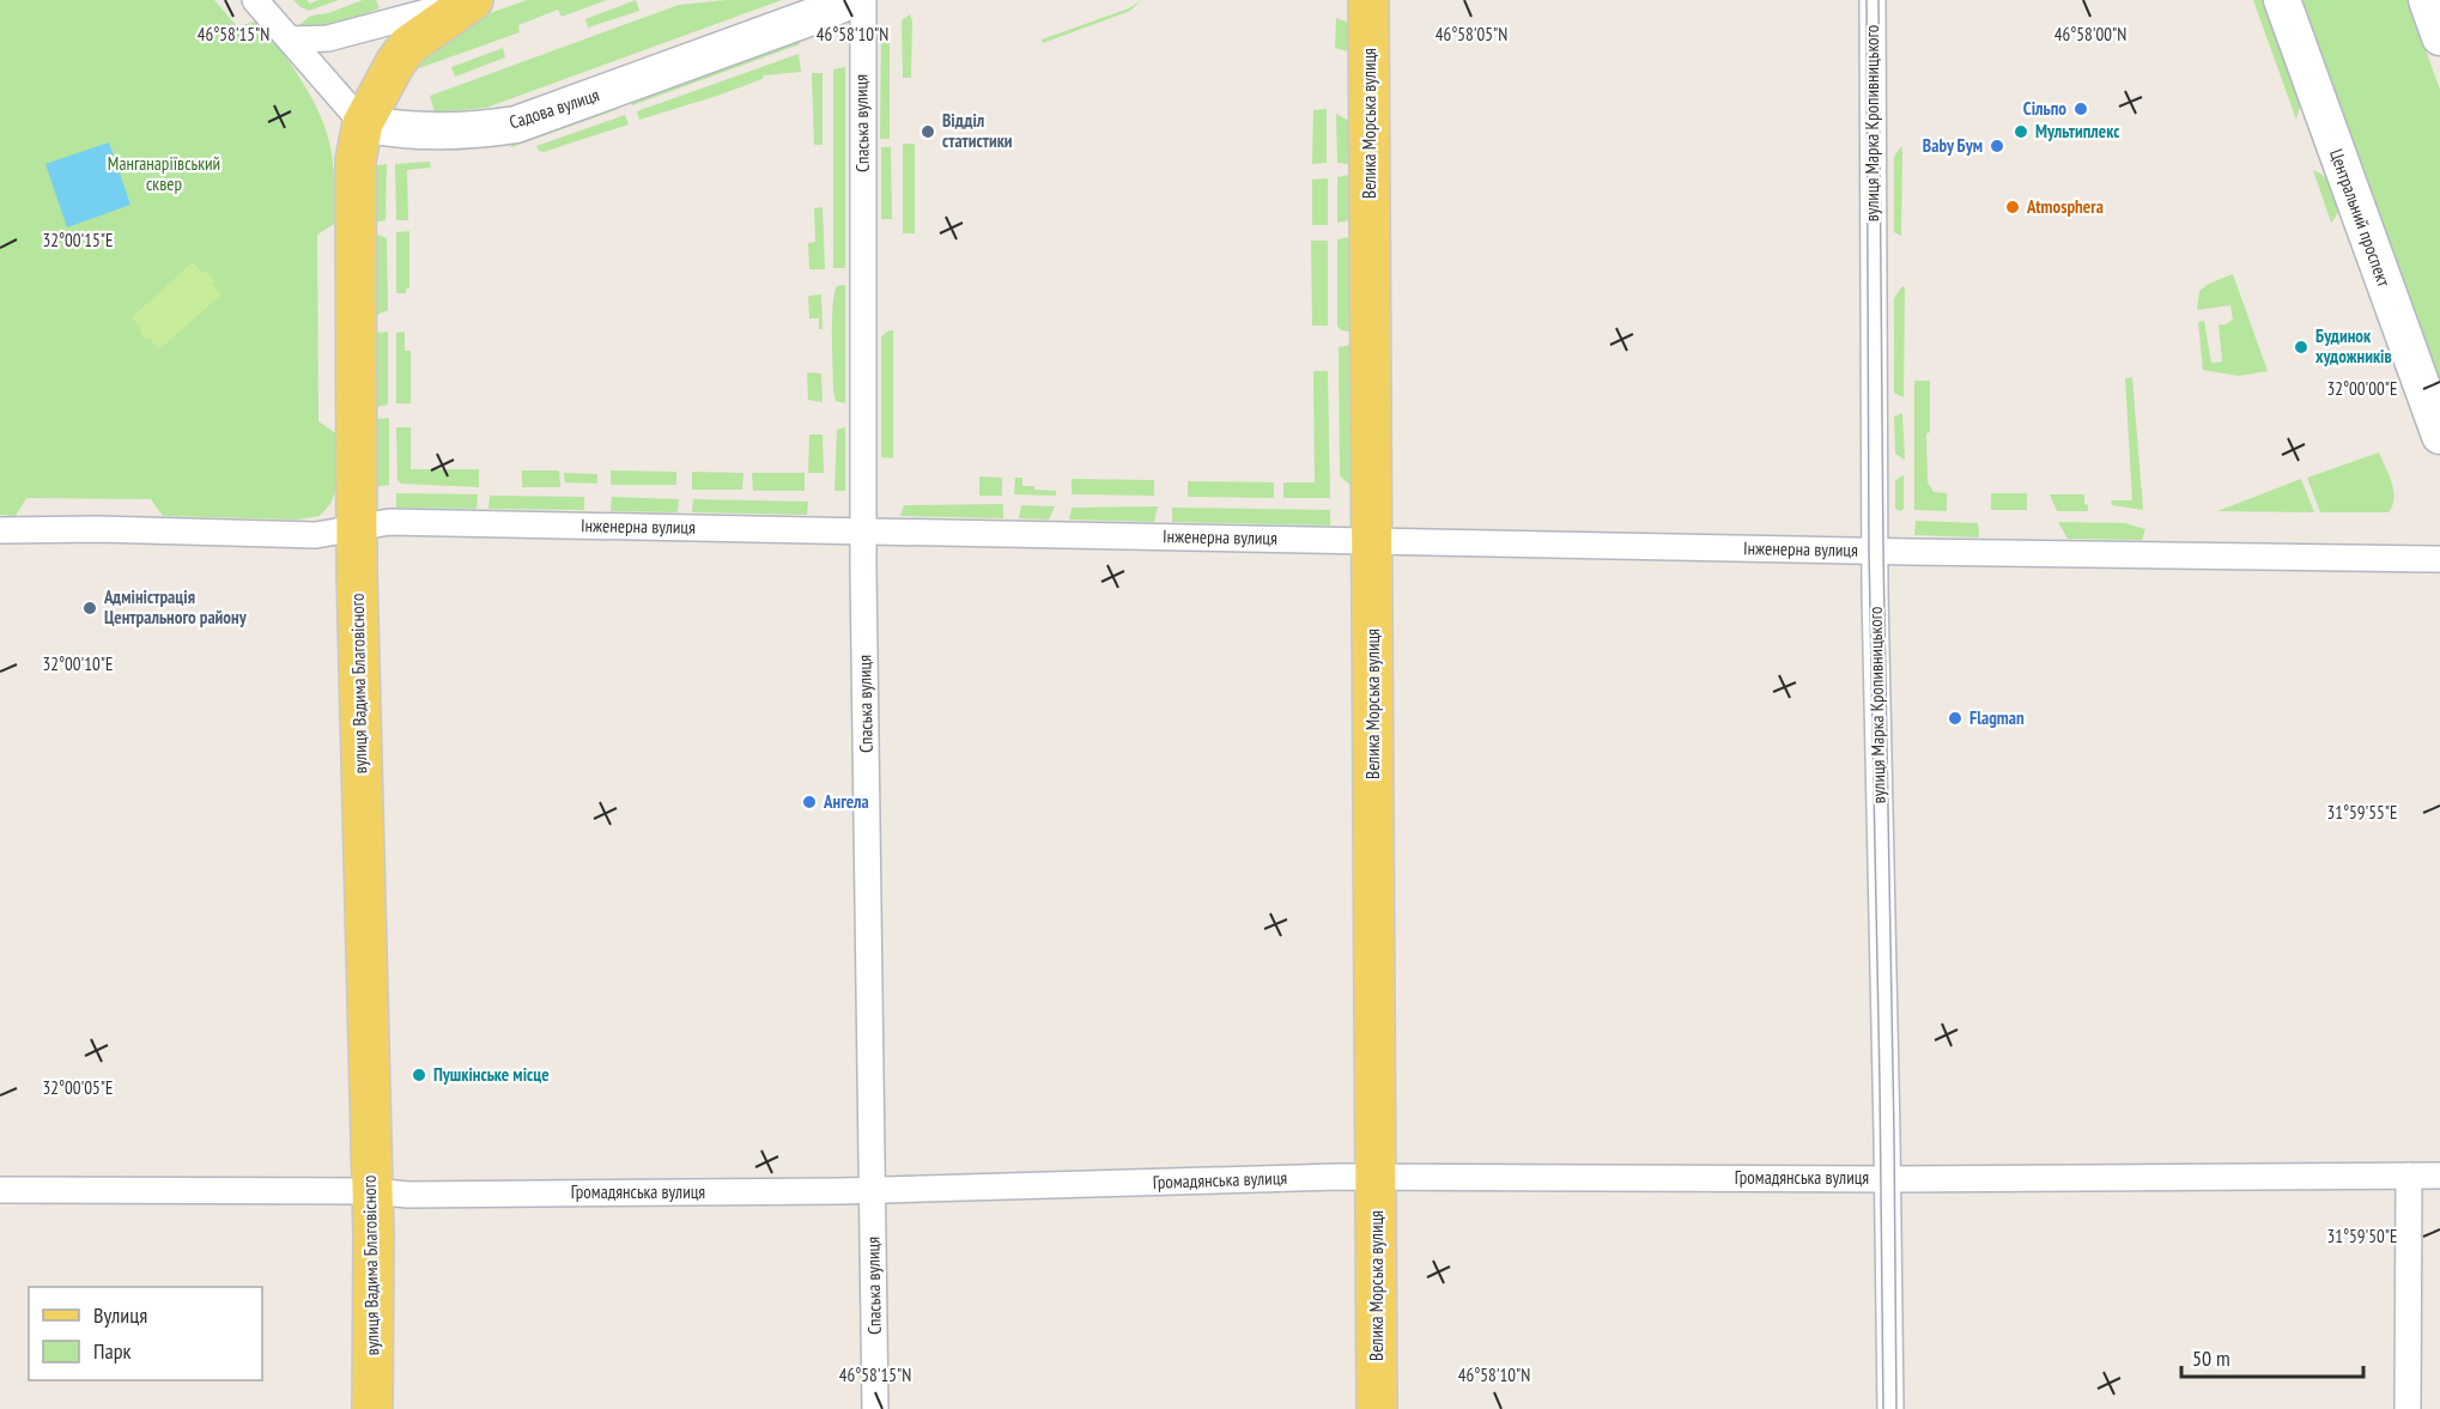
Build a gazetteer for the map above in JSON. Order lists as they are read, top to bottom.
{
  "streets": {
    "main road": [
      "Садова вулиця",
      "Велика Морська вулиця",
      "Центральний проспект",
      "вулиця Вадима Благовісного"
    ],
    "street": [
      "Спаська вулиця",
      "вулиця Марка Кропивницького",
      "Інженерна вулиця",
      "Громадянська вулиця"
    ]
  },
  "crossings": [
    ["Садова вулиця", "вулиця Вадима Благовісного"],
    ["Спаська вулиця", "Інженерна вулиця"],
    ["Спаська вулиця", "Громадянська вулиця"],
    ["Велика Морська вулиця", "Інженерна вулиця"],
    ["Велика Морська вулиця", "Громадянська вулиця"],
    ["вулиця Марка Кропивницького", "Інженерна вулиця"],
    ["вулиця Марка Кропивницького", "Громадянська вулиця"],
    ["Інженерна вулиця", "вулиця Вадима Благовісного"],
    ["вулиця Вадима Благовісного", "Громадянська вулиця"]
  ],
  "parks": ["Манганаріївський сквер"],
  "places": [
    "Сільпо",
    "Відділ статистики",
    "Мультиплекс",
    "Baby Бум",
    "Atmosphera",
    "Будинок художників",
    "Адміністрація Центрального району",
    "Flagman",
    "Ангела",
    "Пушкінське місце"
  ],
  "legend": ["Вулиця", "Парк"],
  "scale_bar": "50 m",
  "coordinates": [
    "46°58'15\"N",
    "46°58'10\"N",
    "46°58'05\"N",
    "46°58'00\"N",
    "32°00'15\"E",
    "32°00'00\"E",
    "32°00'10\"E",
    "31°59'55\"E",
    "32°00'05\"E",
    "31°59'50\"E"
  ]
}
